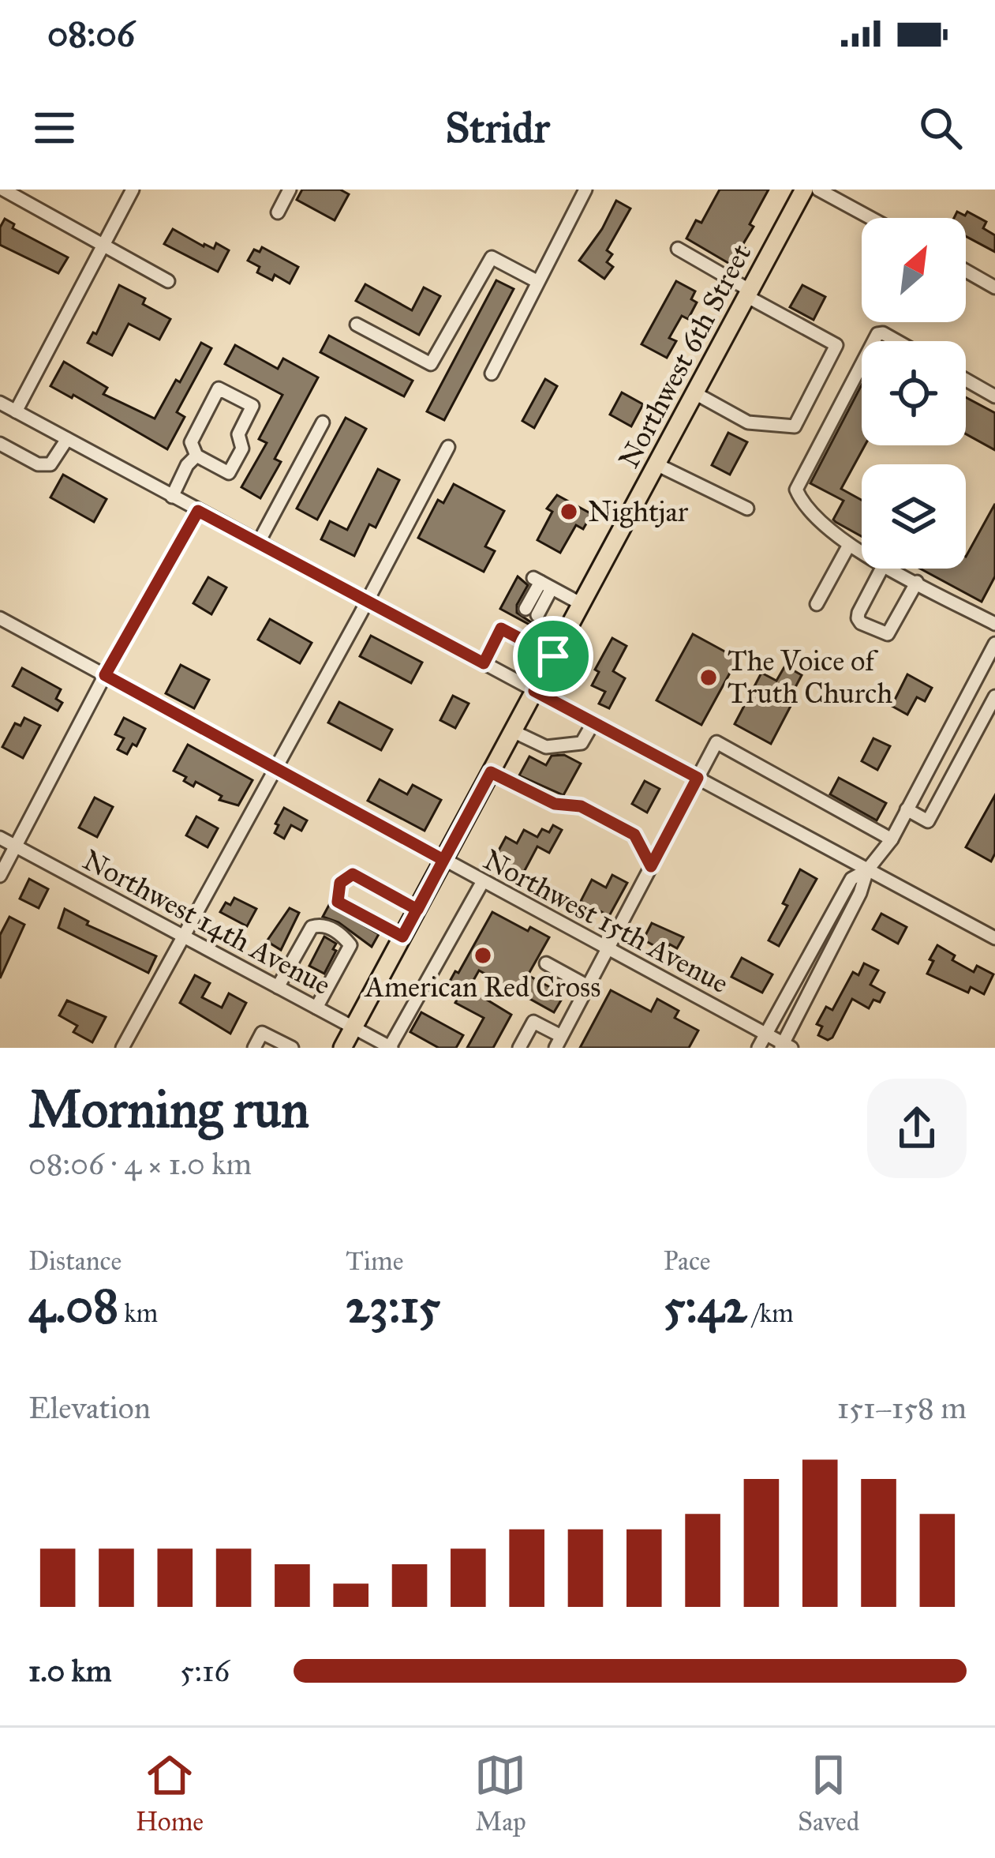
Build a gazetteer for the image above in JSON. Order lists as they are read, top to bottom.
{
  "streets": {
    "main road": ["Northwest 6th Street"],
    "street": ["Northwest 15th Avenue", "Northwest 14th Avenue"]
  },
  "crossings": [
    ["Northwest 6th Street", "Northwest 15th Avenue"],
    ["Northwest 6th Street", "Northwest 14th Avenue"]
  ],
  "places": ["Nightjar", "The Voice of Truth Church", "American Red Cross"],
  "north": "top right",
  "page": {
    "status": "08:06",
    "header": "Stridr",
    "heading": ["Morning run", "08:06 · 4 × 1.0 km"],
    "stats": [
      ["Distance", "4.08 km"],
      ["Time", "23:15"],
      ["Pace", "5:42 /km"]
    ],
    "chart": ["Elevation", "151–158 m"],
    "list": [
      {
        "name": "1.0 km",
        "note": "5:16"
      }
    ],
    "tabs": ["Home", "Map", "Saved"]
  }
}
